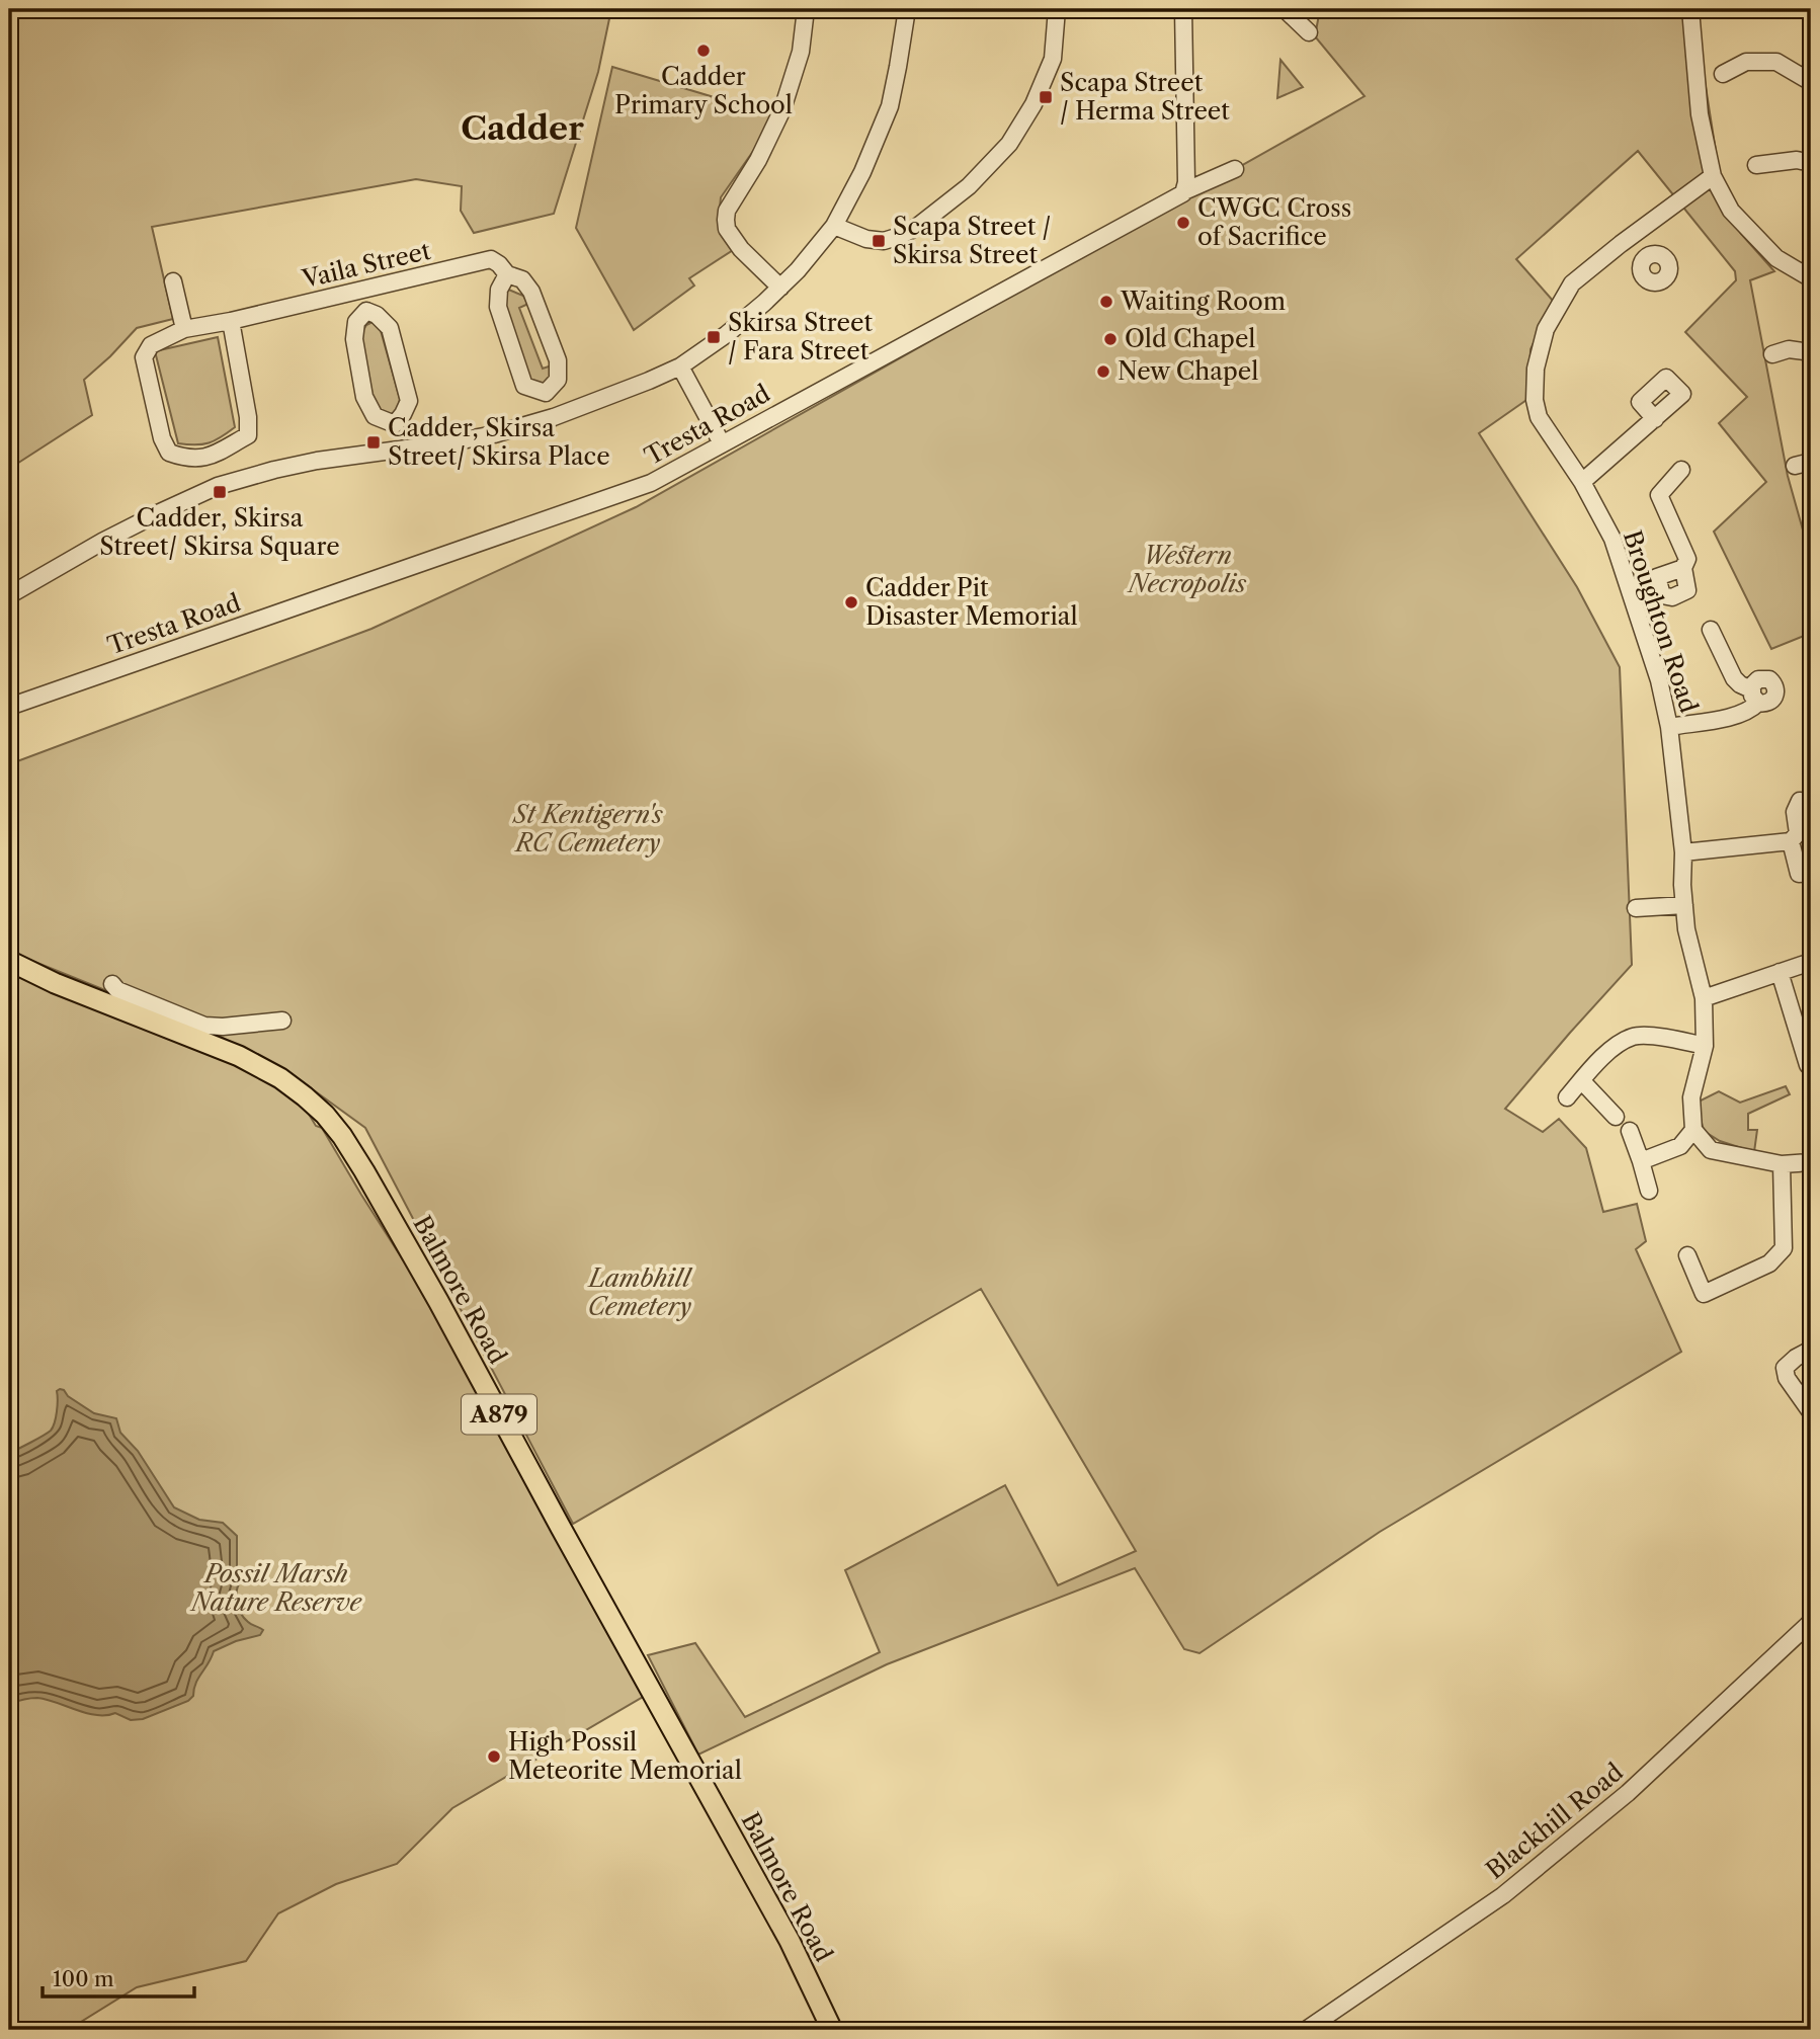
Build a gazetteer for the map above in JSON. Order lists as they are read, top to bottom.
{
  "streets": {
    "main road": ["Balmore Road", "A879"],
    "street": [
      "Vaila Street",
      "Tresta Road",
      "Broughton Road",
      "Blackhill Road"
    ]
  },
  "districts": ["Cadder"],
  "parks": [
    "Western Necropolis",
    "St Kentigern's RC Cemetery",
    "Lambhill Cemetery",
    "Possil Marsh Nature Reserve"
  ],
  "places": {
    "other": [
      "Cadder Primary School",
      "CWGC Cross of Sacrifice",
      "Waiting Room",
      "Old Chapel",
      "New Chapel",
      "Cadder Pit Disaster Memorial",
      "High Possil Meteorite Memorial"
    ],
    "transit": [
      "Scapa Street / Herma Street",
      "Scapa Street / Skirsa Street",
      "Skirsa Street / Fara Street",
      "Cadder, Skirsa Street/ Skirsa Place",
      "Cadder, Skirsa Street/ Skirsa Square"
    ]
  },
  "scale_bar": "100 m"
}
